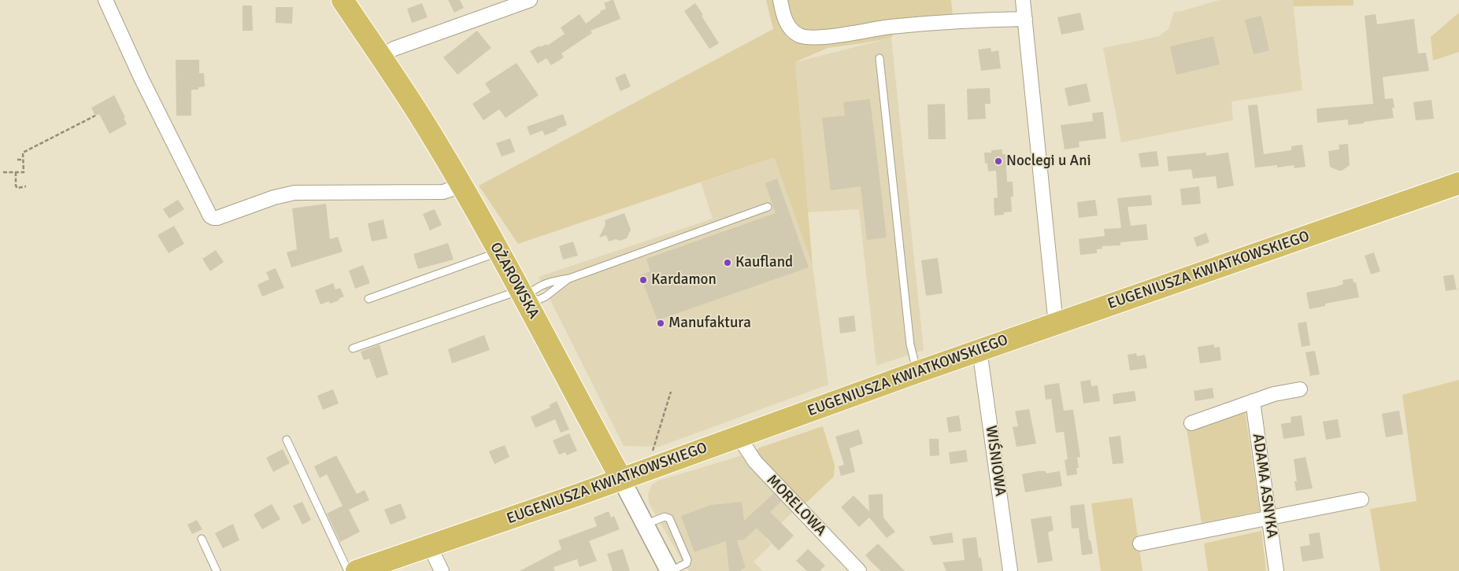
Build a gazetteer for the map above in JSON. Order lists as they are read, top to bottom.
{
  "streets": {
    "main road": ["EUGENIUSZA KWIATKOWSKIEGO", "OŻAROWSKA"],
    "street": ["WIŚNIOWA", "ADAMA ASNYKA", "MORELOWA"]
  },
  "crossings": [
    ["EUGENIUSZA KWIATKOWSKIEGO", "OŻAROWSKA"],
    ["EUGENIUSZA KWIATKOWSKIEGO", "WIŚNIOWA"],
    ["EUGENIUSZA KWIATKOWSKIEGO", "MORELOWA"]
  ],
  "places": [
    "Noclegi u Ani",
    "Kaufland",
    "Kardamon",
    "Manufaktura"
  ]
}
